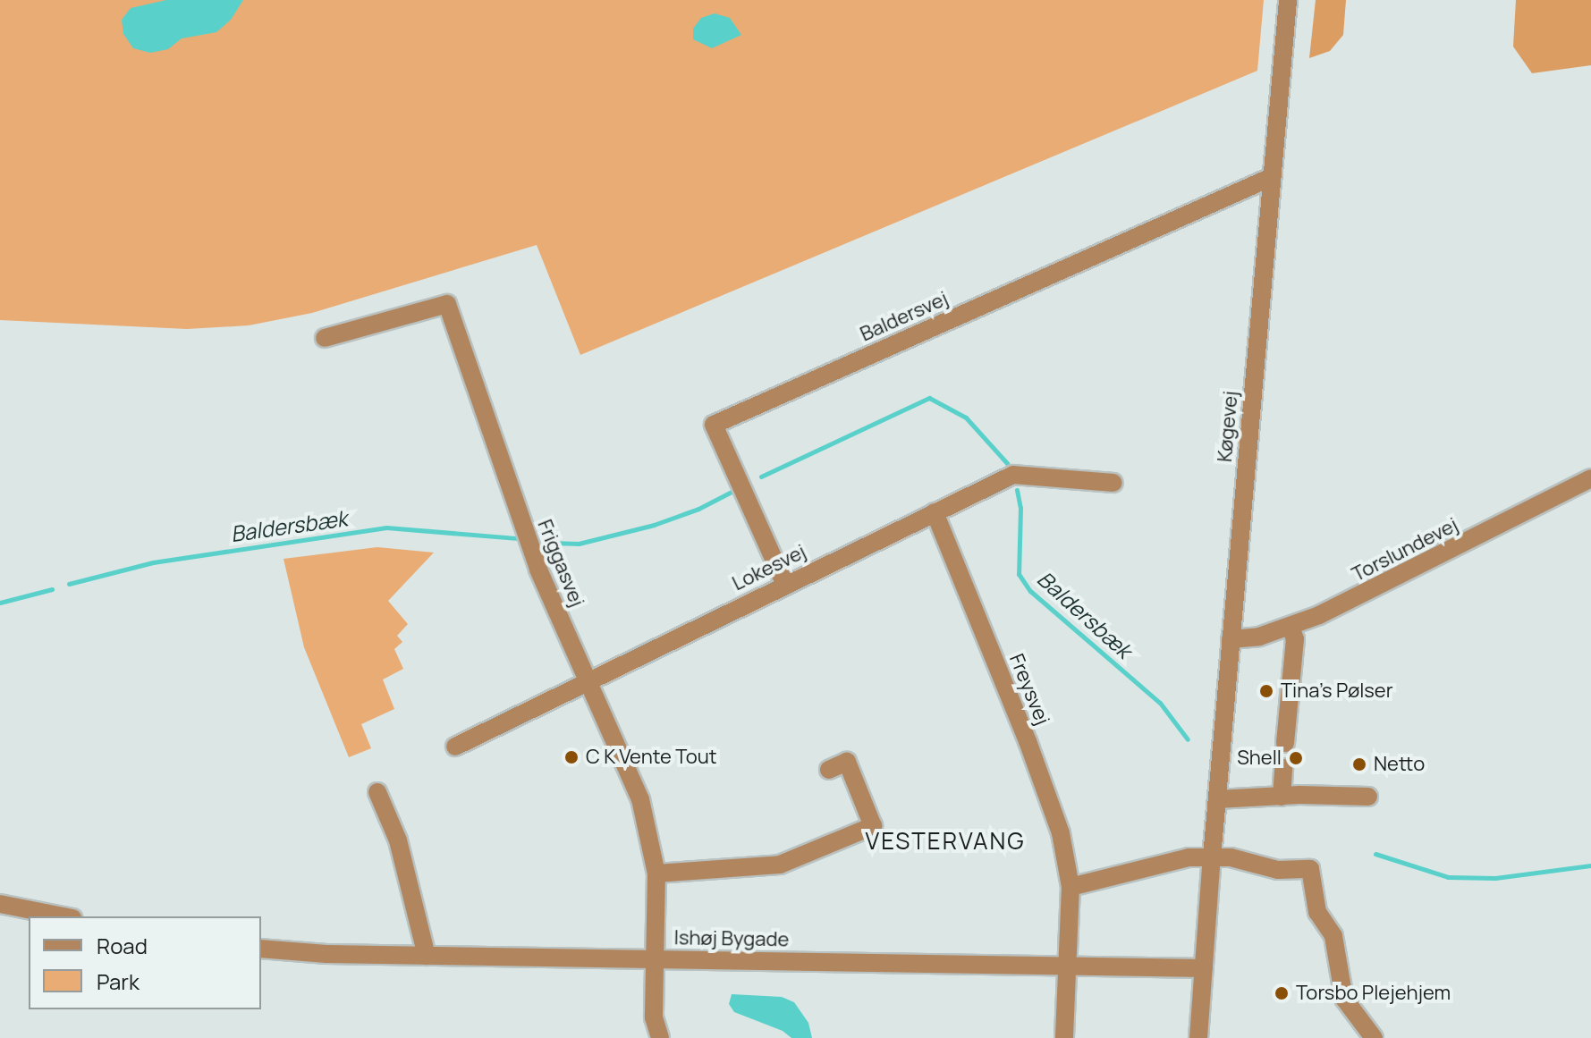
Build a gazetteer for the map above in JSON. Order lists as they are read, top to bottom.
{
  "streets": {
    "street": [
      "Baldersvej",
      "Køgevej",
      "Torslundevej",
      "Friggasvej",
      "Lokesvej",
      "Freysvej",
      "Ishøj Bygade"
    ]
  },
  "crossings": [
    ["Baldersvej", "Køgevej"],
    ["Baldersvej", "Lokesvej"],
    ["Køgevej", "Torslundevej"],
    ["Køgevej", "Ishøj Bygade"],
    ["Friggasvej", "Lokesvej"],
    ["Friggasvej", "Ishøj Bygade"],
    ["Lokesvej", "Freysvej"],
    ["Freysvej", "Ishøj Bygade"]
  ],
  "districts": ["VESTERVANG"],
  "water": ["Baldersbæk"],
  "places": [
    "Tina's Pølser",
    "C K Vente Tout",
    "Shell",
    "Netto",
    "Torsbo Plejehjem"
  ],
  "legend": ["Road", "Park"]
}
